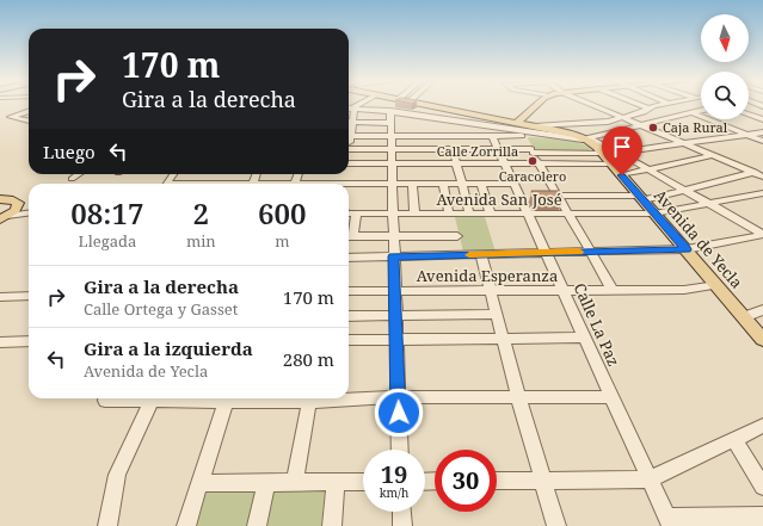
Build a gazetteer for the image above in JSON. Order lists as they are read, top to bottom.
{
  "streets": {
    "main road": ["Avenida de Yecla"],
    "street": [
      "Calle Zorrilla",
      "Avenida San José",
      "Avenida Esperanza",
      "Calle La Paz"
    ]
  },
  "crossings": [
    ["Calle Zorrilla", "Avenida de Yecla"],
    ["Calle Zorrilla", "Calle La Paz"],
    ["Avenida San José", "Avenida de Yecla"],
    ["Avenida San José", "Calle La Paz"],
    ["Avenida de Yecla", "Avenida Esperanza"],
    ["Avenida Esperanza", "Calle La Paz"]
  ],
  "places": ["Caja Rural", "Caracolero"],
  "north": "bottom",
  "page": {
    "turn": ["170 m", "Gira a la derecha"],
    "then": "Luego",
    "eta": [
      "08:17",
      "Llegada",
      "2",
      "min",
      "600",
      "m"
    ],
    "list": [
      {
        "name": "Gira a la derecha",
        "note": "Calle Ortega y Gasset",
        "value": "170 m"
      },
      {
        "name": "Gira a la izquierda",
        "note": "Avenida de Yecla",
        "value": "280 m"
      }
    ],
    "speed": "19 km/h",
    "limit": "30"
  }
}
